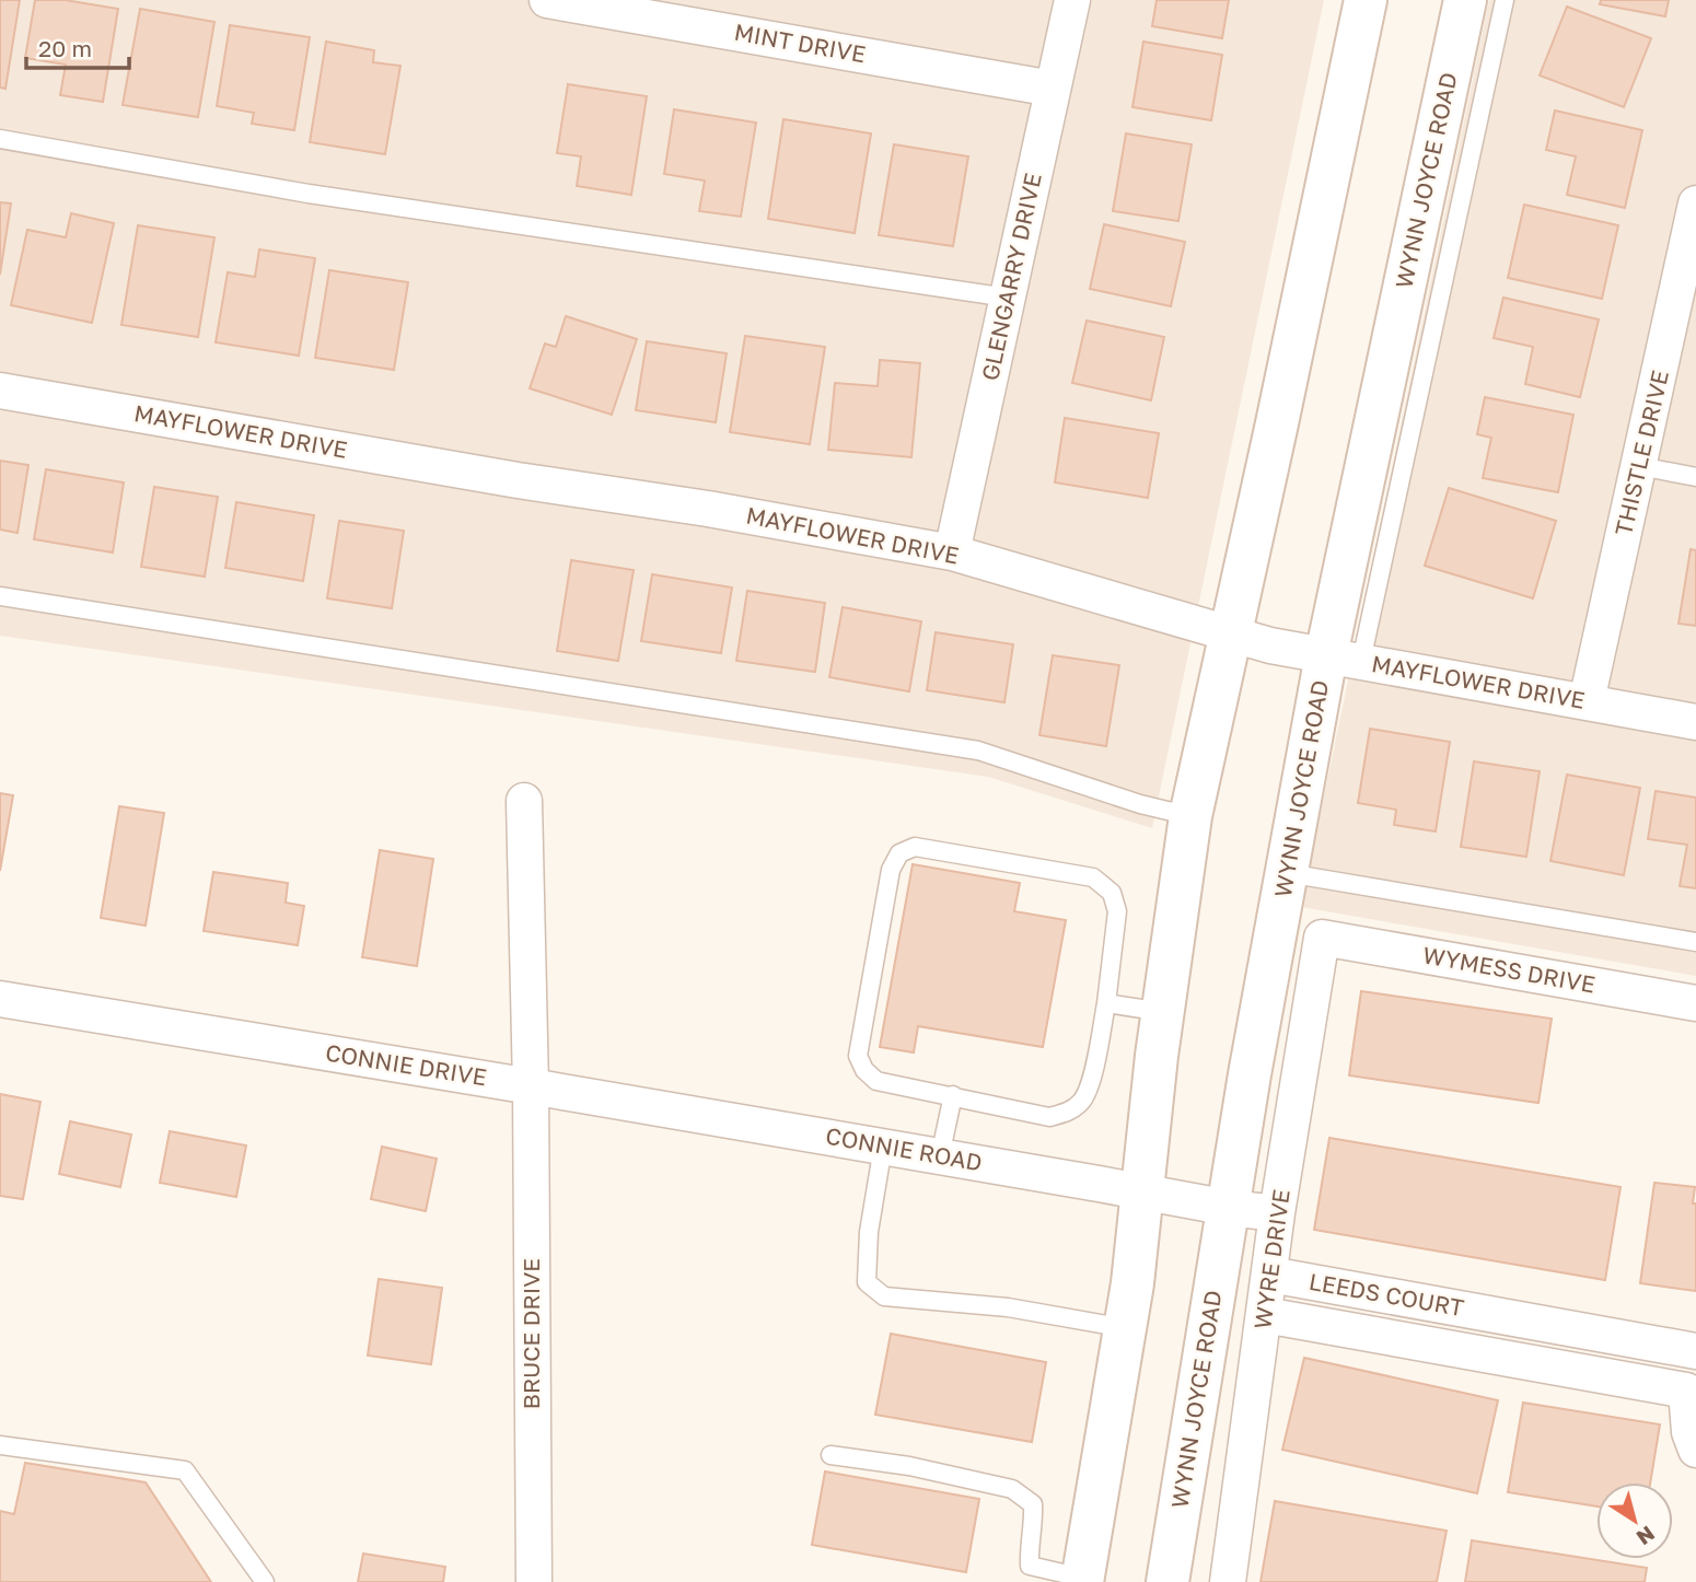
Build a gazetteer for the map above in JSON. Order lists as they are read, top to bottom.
{
  "streets": {
    "main road": ["WYNN JOYCE ROAD"],
    "street": [
      "MINT DRIVE",
      "GLENGARRY DRIVE",
      "MAYFLOWER DRIVE",
      "THISTLE DRIVE",
      "WYMESS DRIVE",
      "CONNIE DRIVE",
      "CONNIE ROAD",
      "WYRE DRIVE",
      "LEEDS COURT",
      "BRUCE DRIVE"
    ]
  },
  "crossings": [
    ["MINT DRIVE", "GLENGARRY DRIVE"],
    ["WYNN JOYCE ROAD", "MAYFLOWER DRIVE"],
    ["WYNN JOYCE ROAD", "CONNIE ROAD"],
    ["GLENGARRY DRIVE", "MAYFLOWER DRIVE"],
    ["MAYFLOWER DRIVE", "THISTLE DRIVE"],
    ["WYMESS DRIVE", "WYRE DRIVE"],
    ["CONNIE DRIVE", "CONNIE ROAD"],
    ["CONNIE DRIVE", "BRUCE DRIVE"],
    ["CONNIE ROAD", "WYRE DRIVE"],
    ["CONNIE ROAD", "BRUCE DRIVE"],
    ["WYRE DRIVE", "LEEDS COURT"]
  ],
  "scale_bar": "20 m",
  "north": "bottom right"
}
